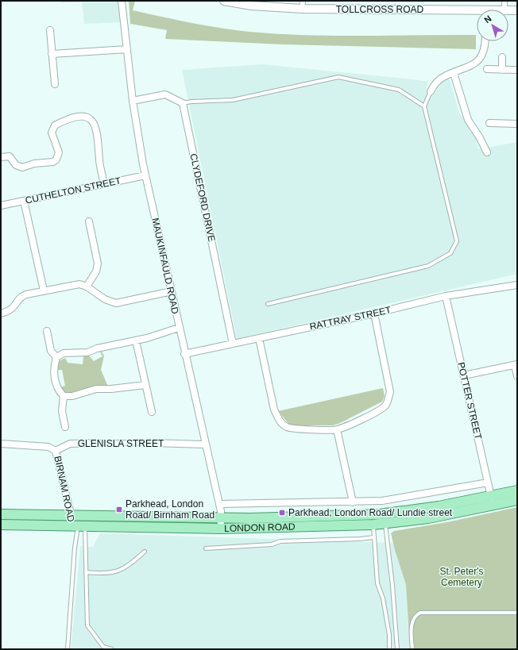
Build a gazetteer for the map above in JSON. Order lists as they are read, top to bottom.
{
  "streets": {
    "main road": ["LONDON ROAD"],
    "street": [
      "TOLLCROSS ROAD",
      "CUTHELTON STREET",
      "CLYDEFORD DRIVE",
      "MAUKINFAULD ROAD",
      "RATTRAY STREET",
      "POTTER STREET",
      "GLENISLA STREET",
      "BIRNAM ROAD"
    ]
  },
  "crossings": [
    ["CUTHELTON STREET", "MAUKINFAULD ROAD"],
    ["CLYDEFORD DRIVE", "RATTRAY STREET"],
    ["MAUKINFAULD ROAD", "RATTRAY STREET"],
    ["MAUKINFAULD ROAD", "GLENISLA STREET"],
    ["MAUKINFAULD ROAD", "LONDON ROAD"],
    ["RATTRAY STREET", "POTTER STREET"],
    ["POTTER STREET", "LONDON ROAD"],
    ["GLENISLA STREET", "BIRNAM ROAD"],
    ["BIRNAM ROAD", "LONDON ROAD"]
  ],
  "parks": ["St. Peter's Cemetery"],
  "places": {
    "transit": ["Parkhead, London Road/ Birnham Road", "Parkhead, London Road/ Lundie street"]
  },
  "north": "top left"
}
